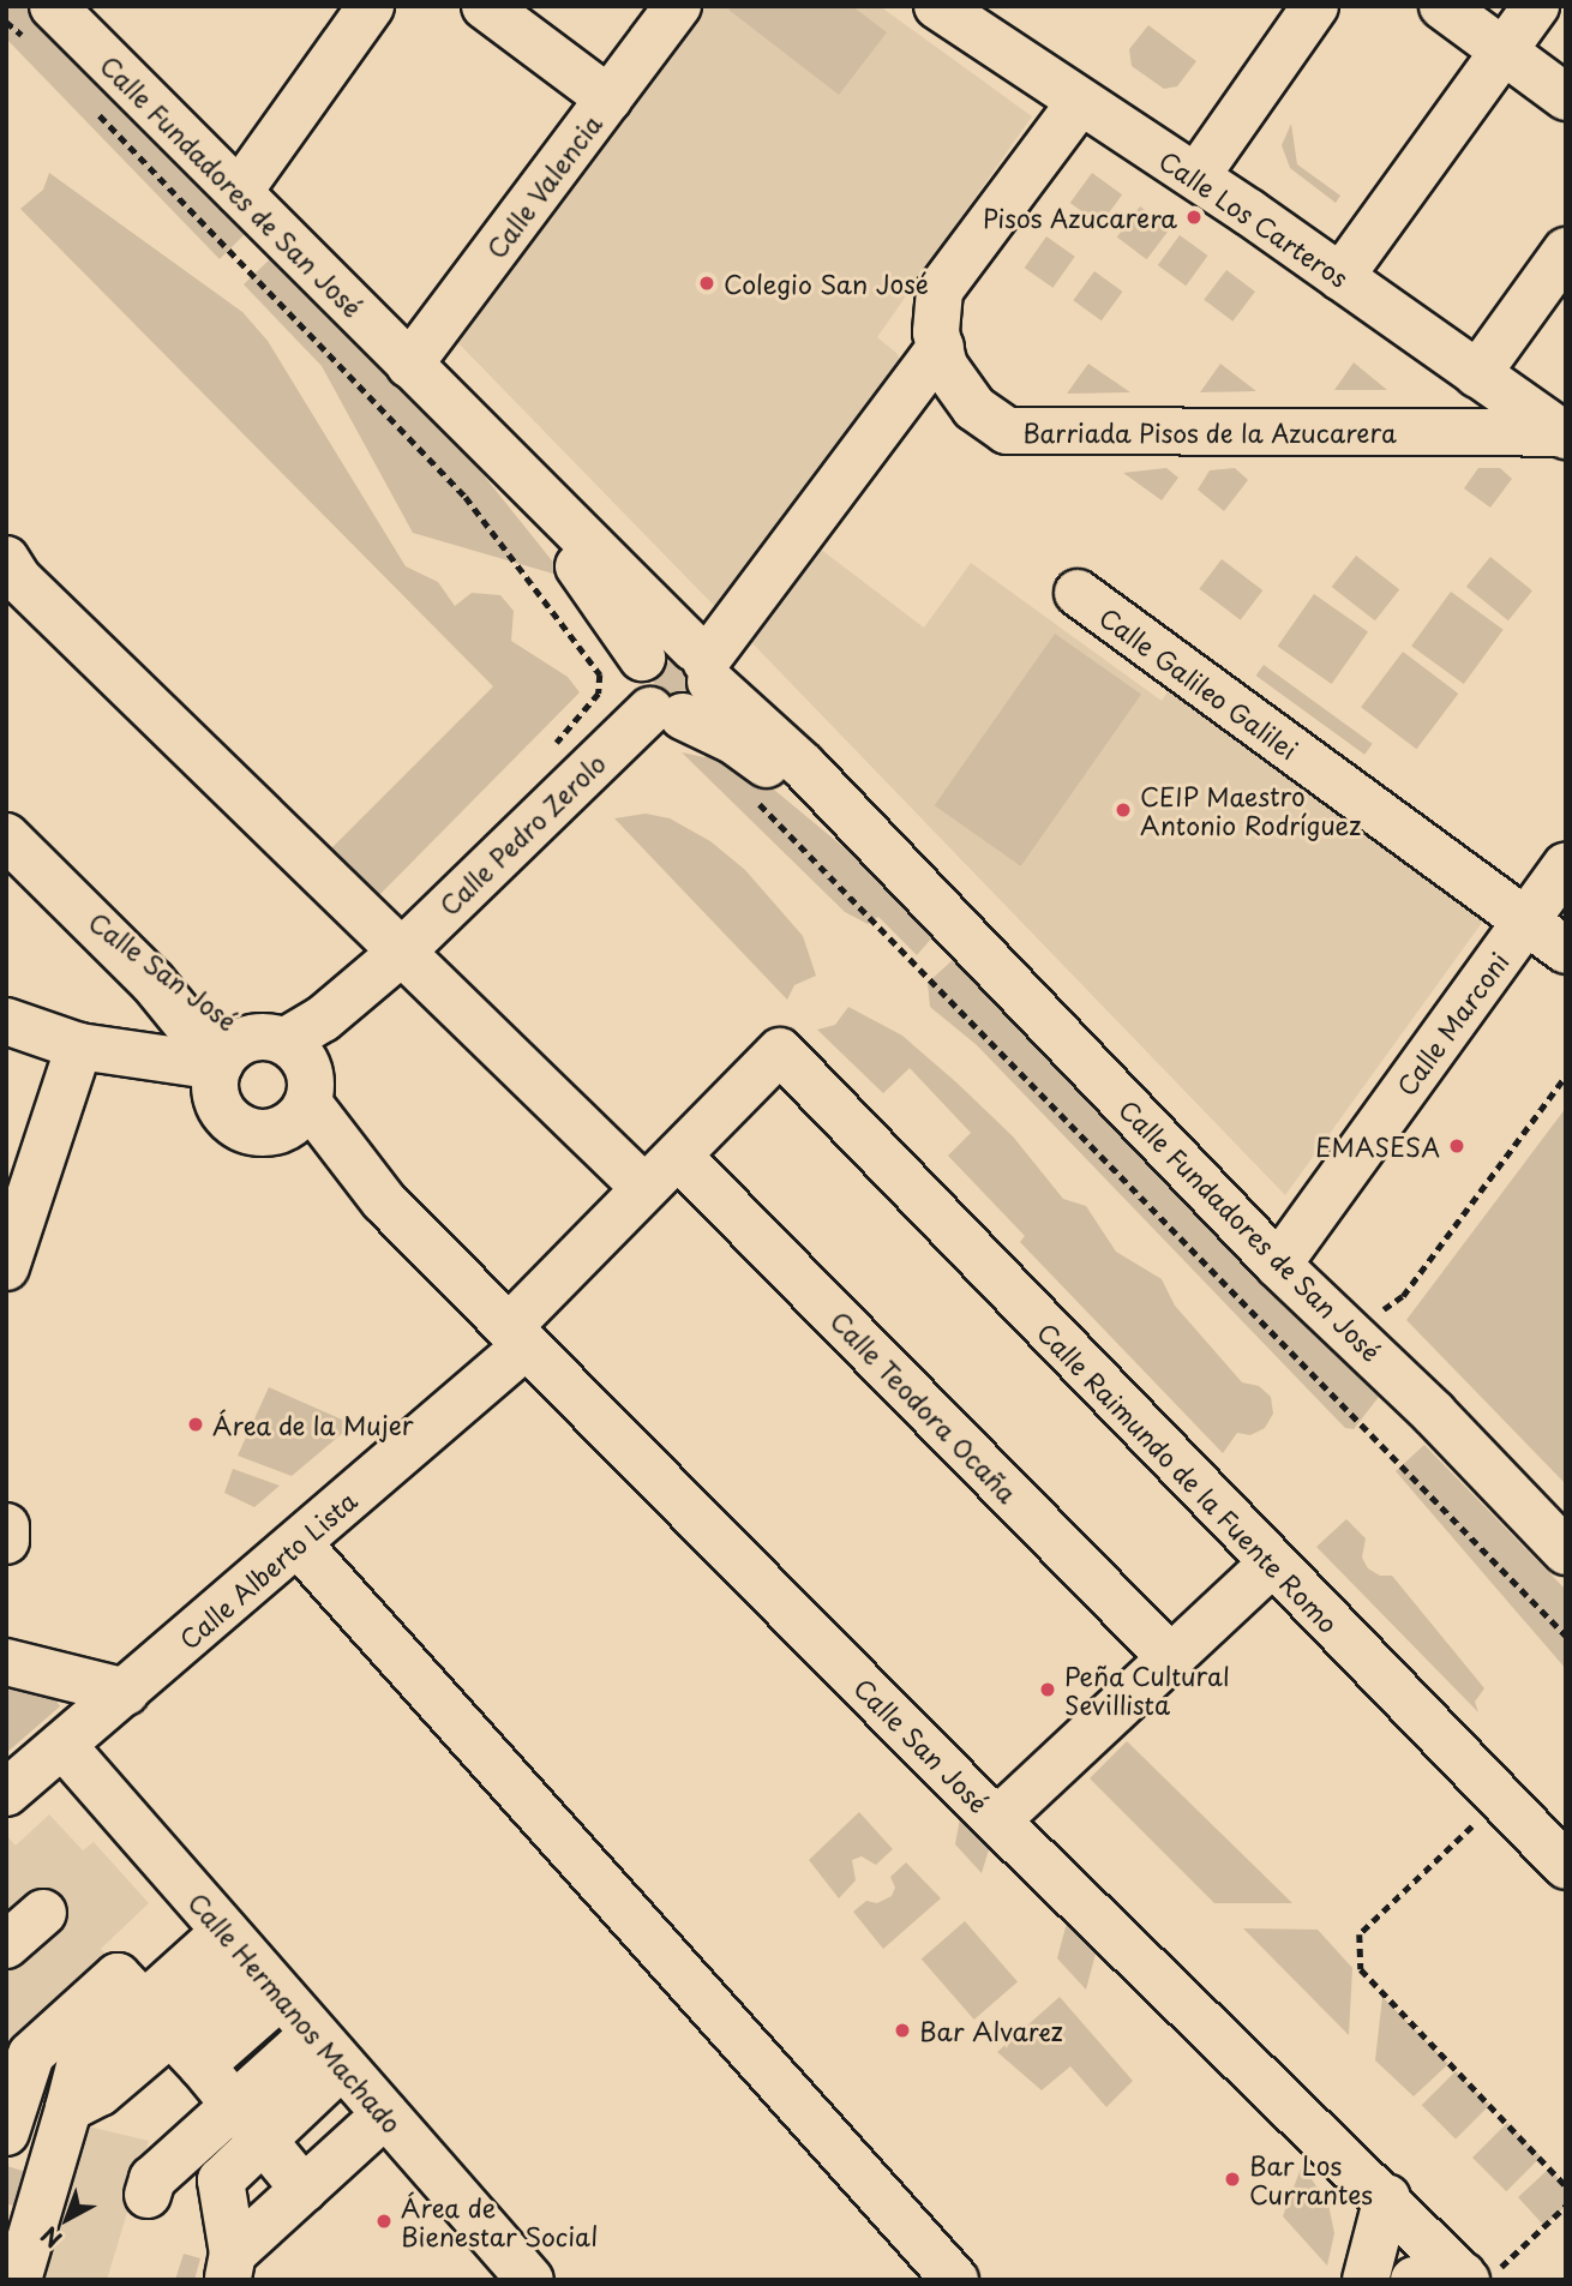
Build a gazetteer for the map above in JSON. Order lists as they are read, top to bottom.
{
  "streets": {
    "street": [
      "Calle Fundadores de San José",
      "Calle Valencia",
      "Calle Los Carteros",
      "Barriada Pisos de la Azucarera",
      "Calle Galileo Galilei",
      "Calle Pedro Zerolo",
      "Calle San José",
      "Calle Marconi",
      "Calle Teodora Ocaña",
      "Calle Raimundo de la Fuente Romo",
      "Calle Alberto Lista",
      "Calle Hermanos Machado"
    ]
  },
  "crossings": [
    ["Calle Fundadores de San José", "Calle Valencia"],
    ["Calle Fundadores de San José", "Calle Pedro Zerolo"],
    ["Calle Fundadores de San José", "Calle Marconi"],
    ["Calle Los Carteros", "Barriada Pisos de la Azucarera"],
    ["Barriada Pisos de la Azucarera", "Calle Pedro Zerolo"],
    ["Calle Galileo Galilei", "Calle Marconi"],
    ["Calle Pedro Zerolo", "Calle San José"],
    ["Calle San José", "Calle Alberto Lista"],
    ["Calle Teodora Ocaña", "Calle Raimundo de la Fuente Romo"],
    ["Calle Teodora Ocaña", "Calle Alberto Lista"],
    ["Calle Raimundo de la Fuente Romo", "Calle Alberto Lista"],
    ["Calle Alberto Lista", "Calle Hermanos Machado"]
  ],
  "places": [
    "Pisos Azucarera",
    "Colegio San José",
    "CEIP Maestro Antonio Rodríguez",
    "EMASESA",
    "Área de la Mujer",
    "Peña Cultural Sevillista",
    "Bar Alvarez",
    "Bar Los Currantes",
    "Área de Bienestar Social"
  ],
  "north": "bottom left"
}
